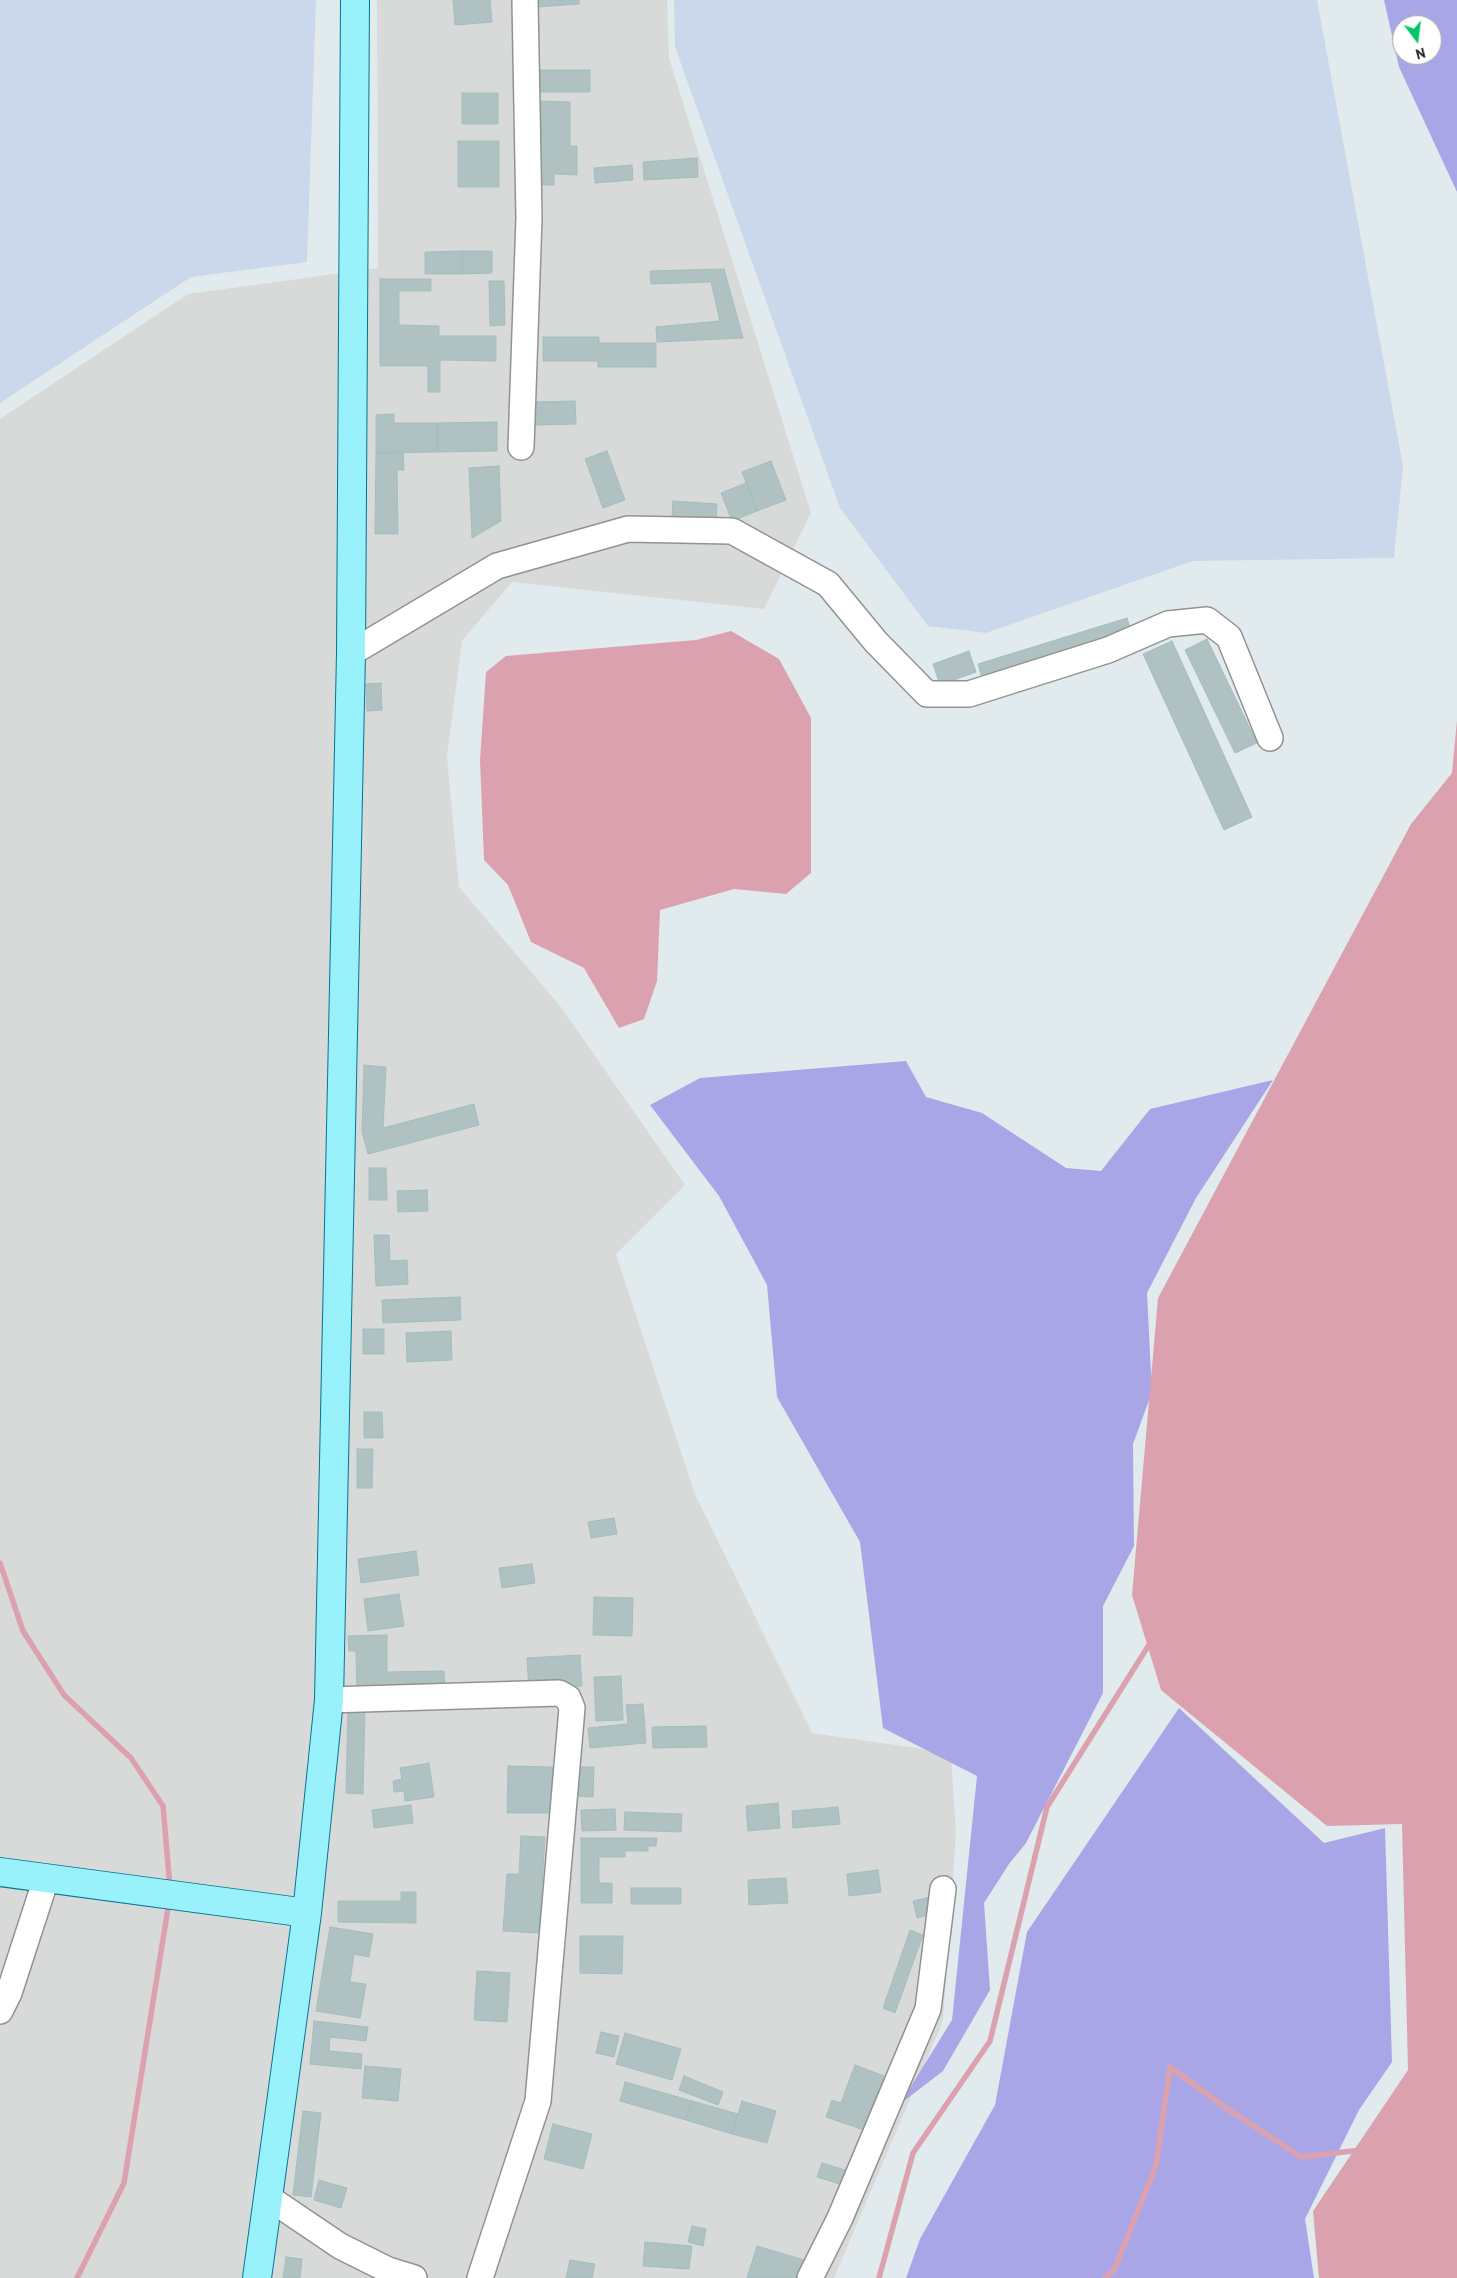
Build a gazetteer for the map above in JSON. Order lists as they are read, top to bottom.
{
  "north": "bottom"
}
